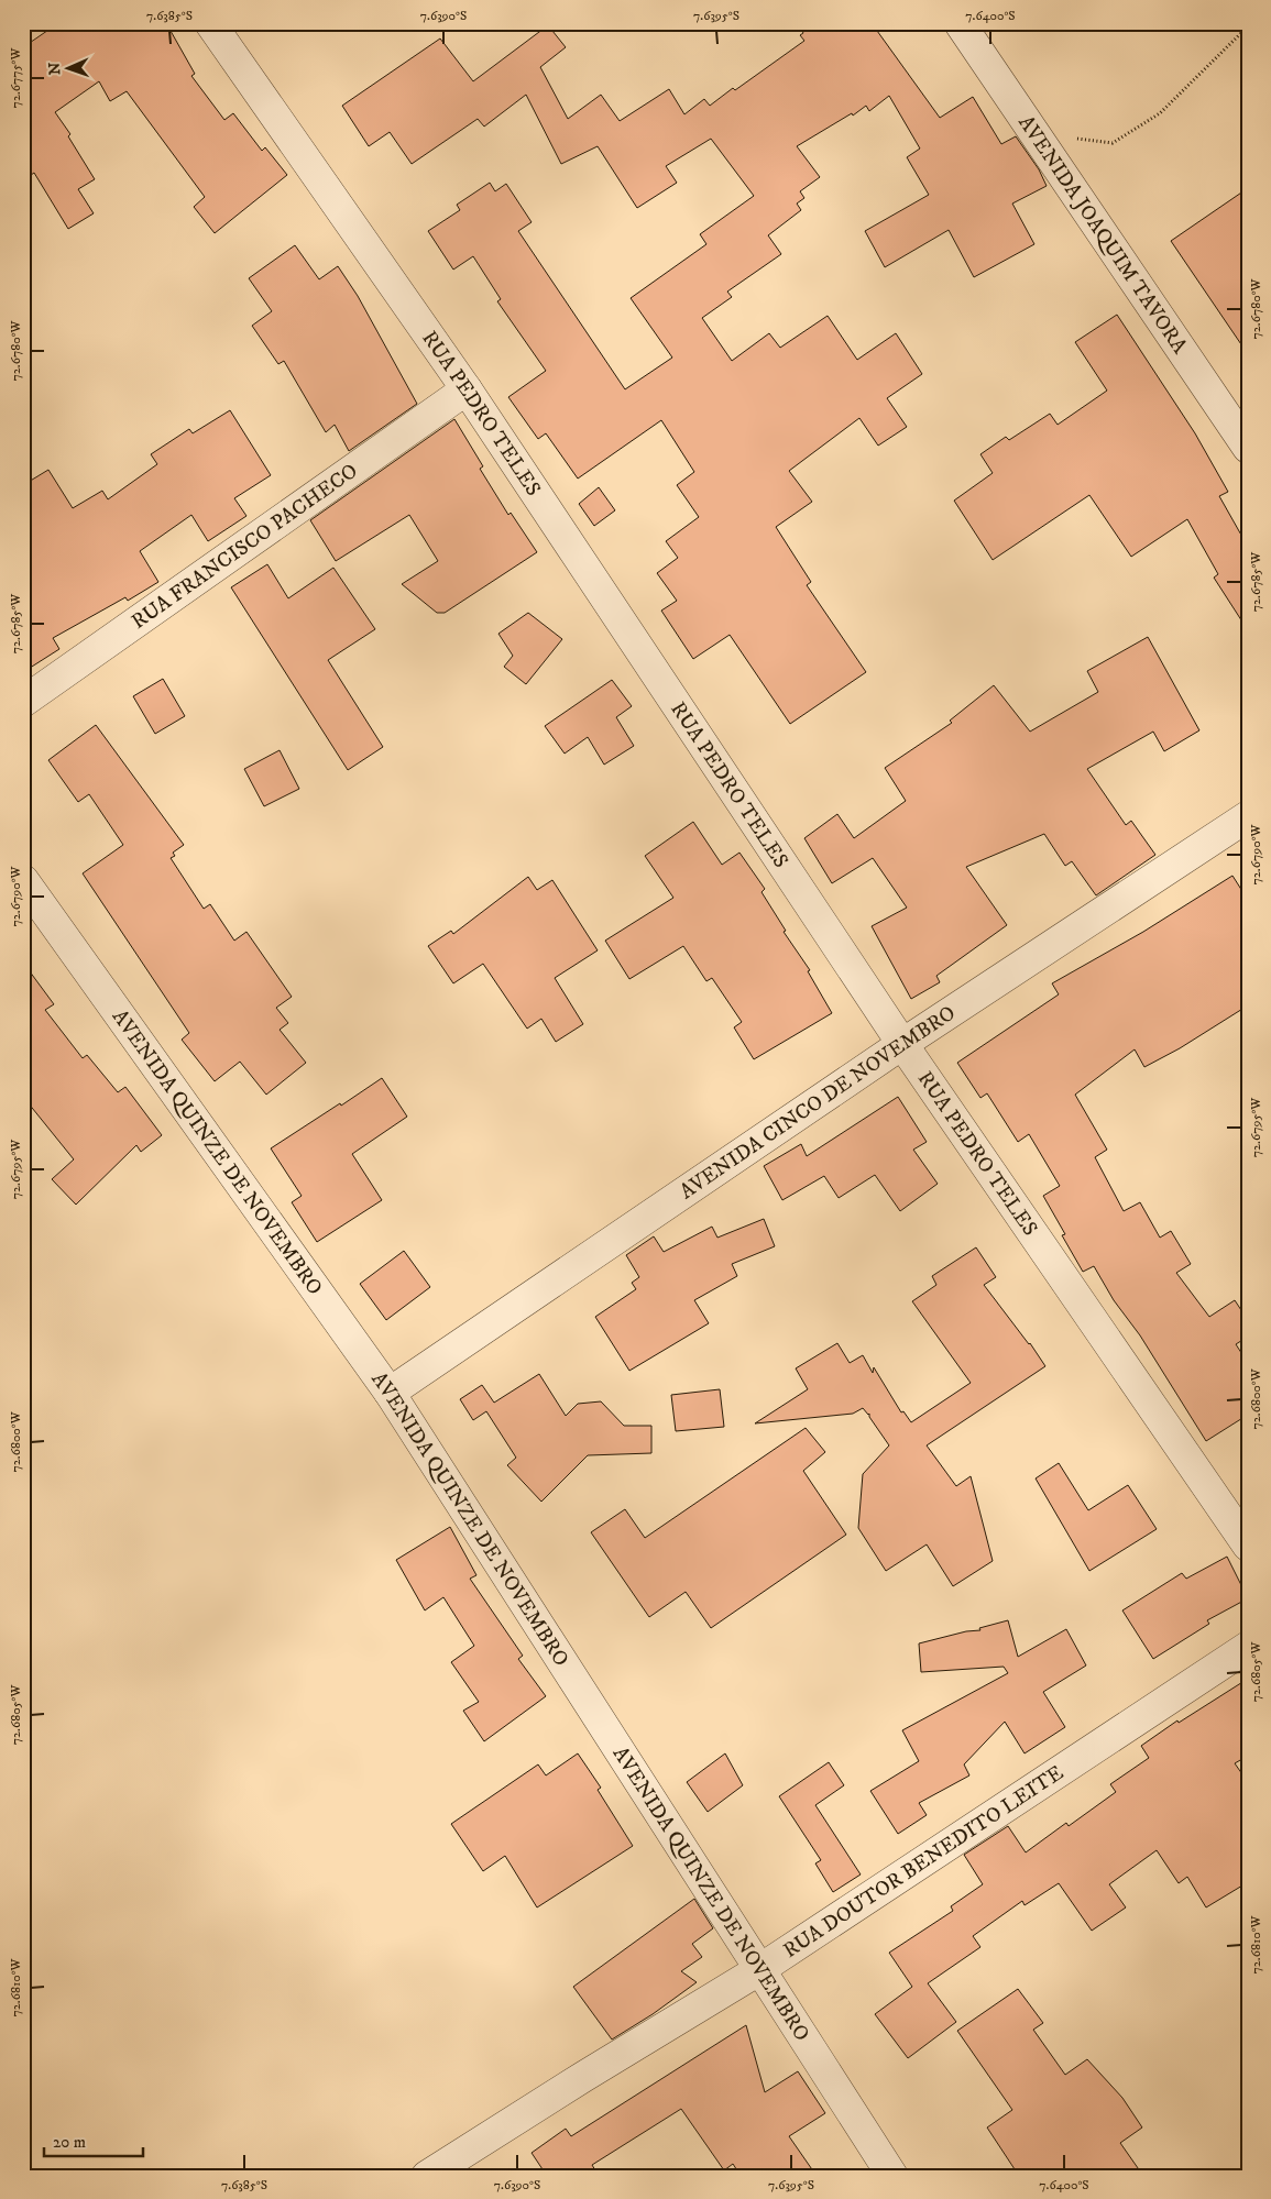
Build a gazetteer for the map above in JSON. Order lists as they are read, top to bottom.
{
  "streets": {
    "street": [
      "AVENIDA JOAQUIM TAVORA",
      "RUA PEDRO TELES",
      "RUA FRANCISCO PACHECO",
      "AVENIDA CINCO DE NOVEMBRO",
      "AVENIDA QUINZE DE NOVEMBRO",
      "RUA DOUTOR BENEDITO LEITE"
    ]
  },
  "crossings": [
    ["RUA PEDRO TELES", "RUA FRANCISCO PACHECO"],
    ["RUA PEDRO TELES", "AVENIDA CINCO DE NOVEMBRO"],
    ["AVENIDA CINCO DE NOVEMBRO", "AVENIDA QUINZE DE NOVEMBRO"],
    ["AVENIDA QUINZE DE NOVEMBRO", "RUA DOUTOR BENEDITO LEITE"]
  ],
  "scale_bar": "20 m",
  "north": "left",
  "coordinates": [
    "7.6385°S",
    "7.6390°S",
    "7.6395°S",
    "7.6400°S",
    "72.6775°W",
    "72.6780°W",
    "72.6785°W",
    "72.6790°W",
    "72.6795°W",
    "72.6800°W",
    "72.6805°W",
    "72.6810°W"
  ]
}
